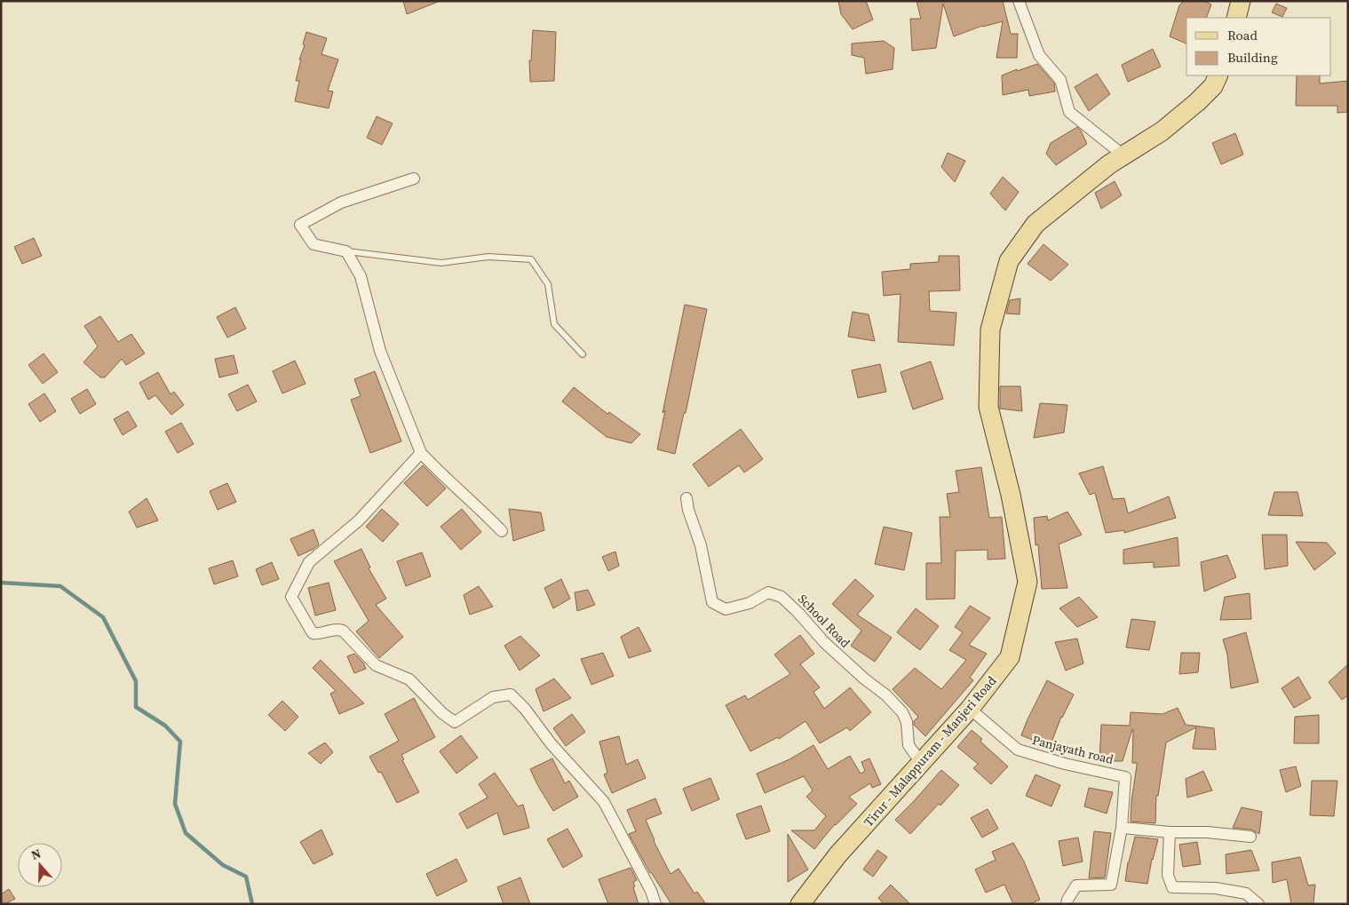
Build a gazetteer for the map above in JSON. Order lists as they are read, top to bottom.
{
  "streets": {
    "main road": ["Tirur - Malappuram - Manjeri Road"],
    "street": ["School Road", "Panjayath road"]
  },
  "crossings": [
    ["School Road", "Tirur - Malappuram - Manjeri Road"],
    ["Panjayath road", "Tirur - Malappuram - Manjeri Road"]
  ],
  "legend": ["Road", "Building"],
  "north": "top"
}
